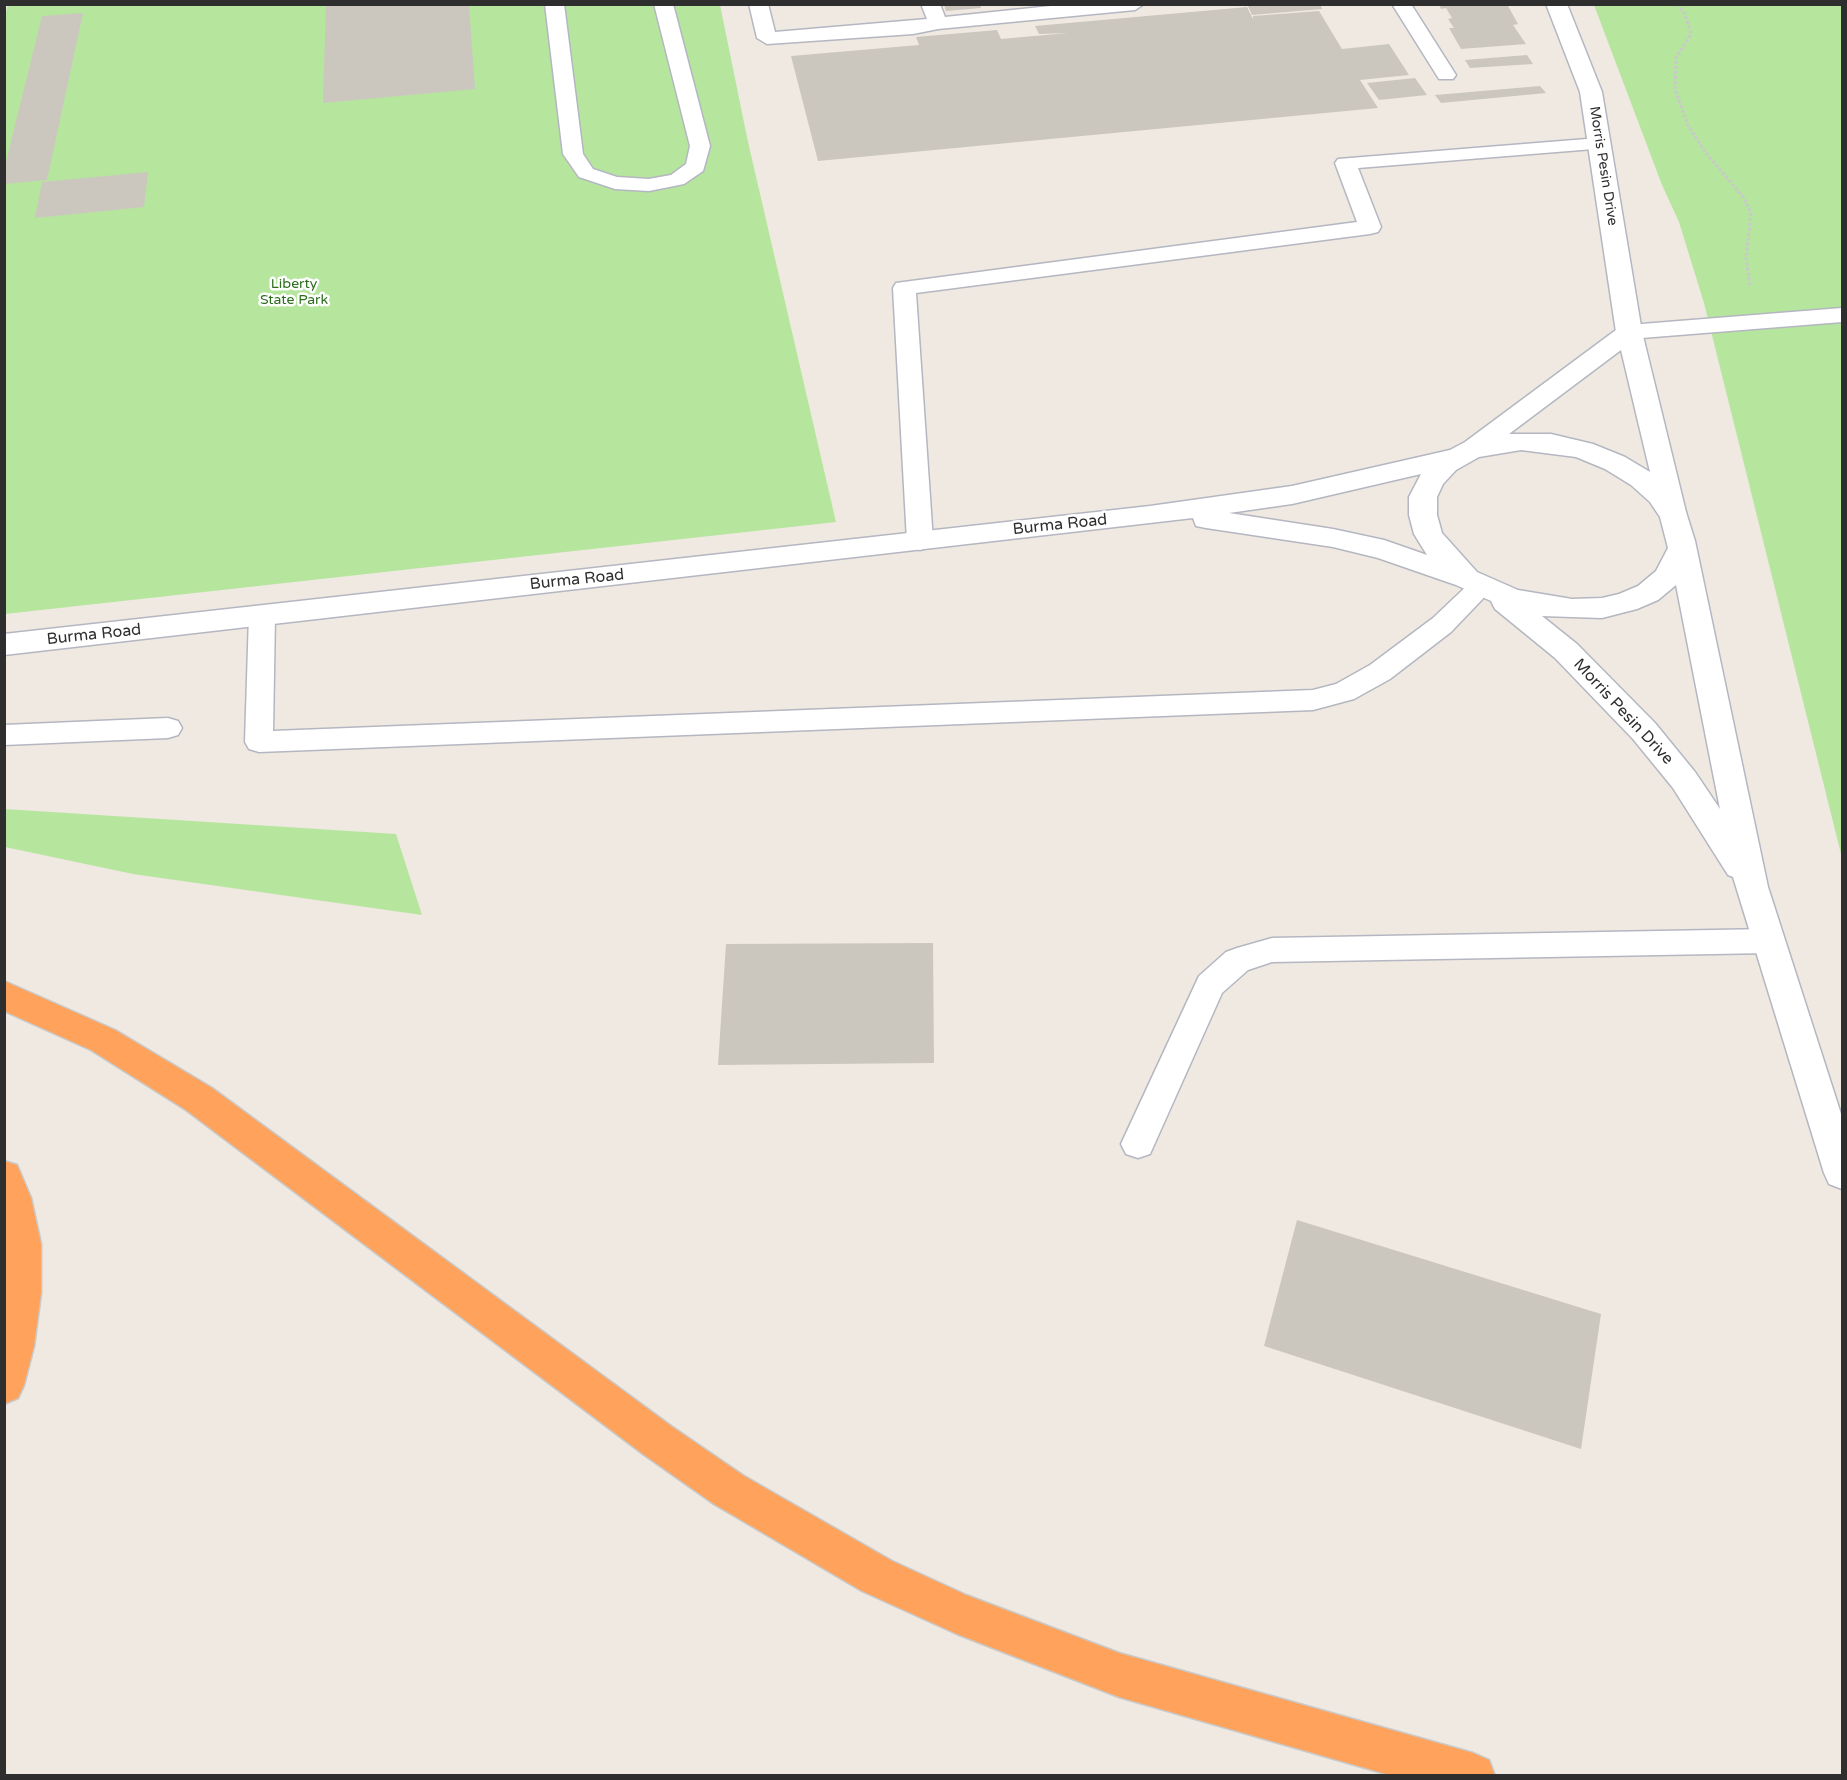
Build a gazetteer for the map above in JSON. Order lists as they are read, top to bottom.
{
  "streets": {
    "street": ["Morris Pesin Drive", "Burma Road"]
  },
  "crossings": [
    ["Morris Pesin Drive", "Burma Road"]
  ],
  "parks": ["Liberty State Park"]
}
